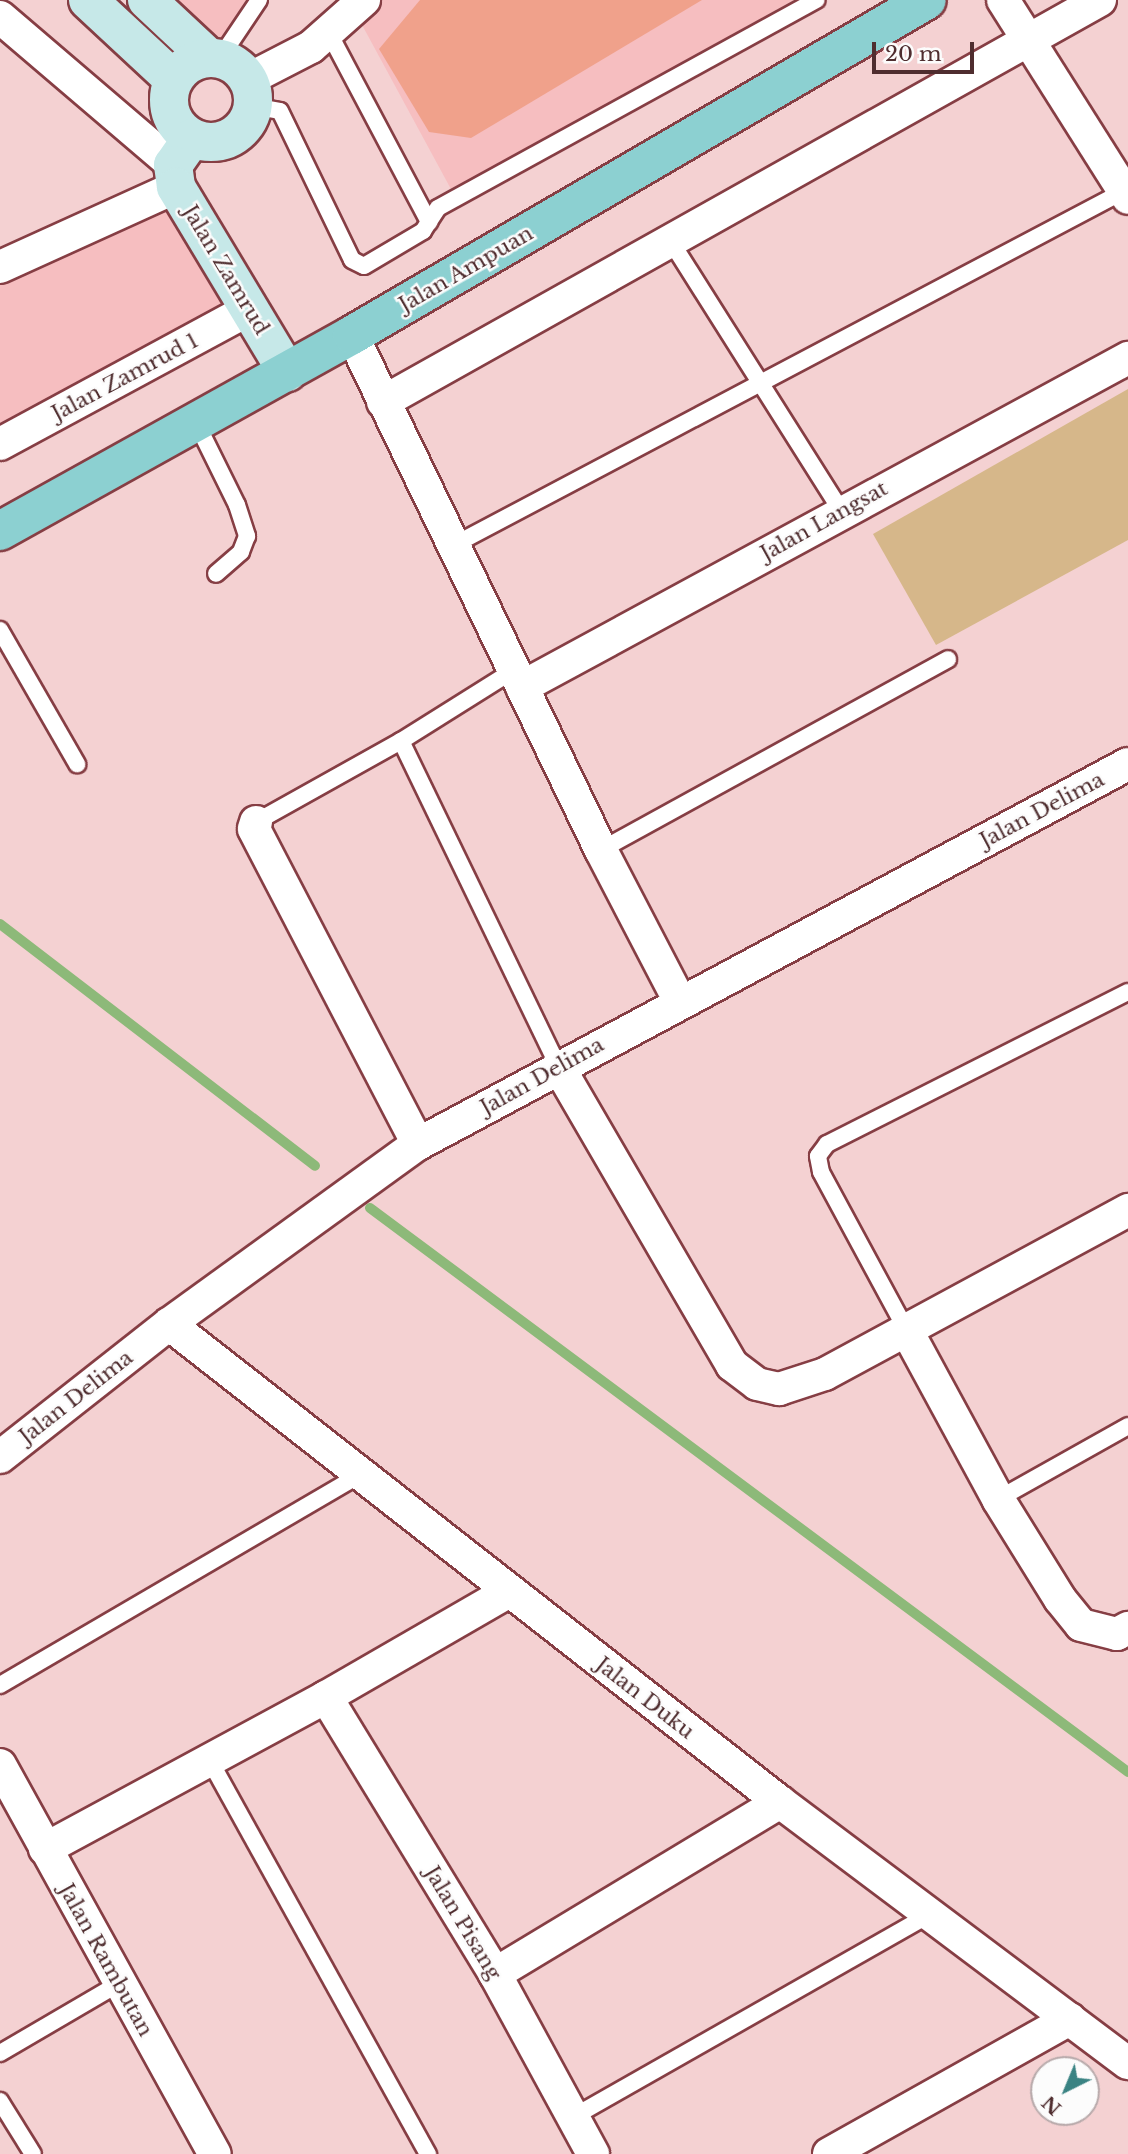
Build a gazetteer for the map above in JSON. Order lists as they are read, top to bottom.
{
  "streets": {
    "main road": ["Jalan Ampuan"],
    "street": [
      "Jalan Zamrud",
      "Jalan Zamrud 1",
      "Jalan Langsat",
      "Jalan Delima",
      "Jalan Duku",
      "Jalan Pisang",
      "Jalan Rambutan"
    ]
  },
  "crossings": [
    ["Jalan Ampuan", "Jalan Zamrud"],
    ["Jalan Zamrud", "Jalan Zamrud 1"],
    ["Jalan Delima", "Jalan Duku"]
  ],
  "scale_bar": "20 m",
  "north": "bottom left"
}
